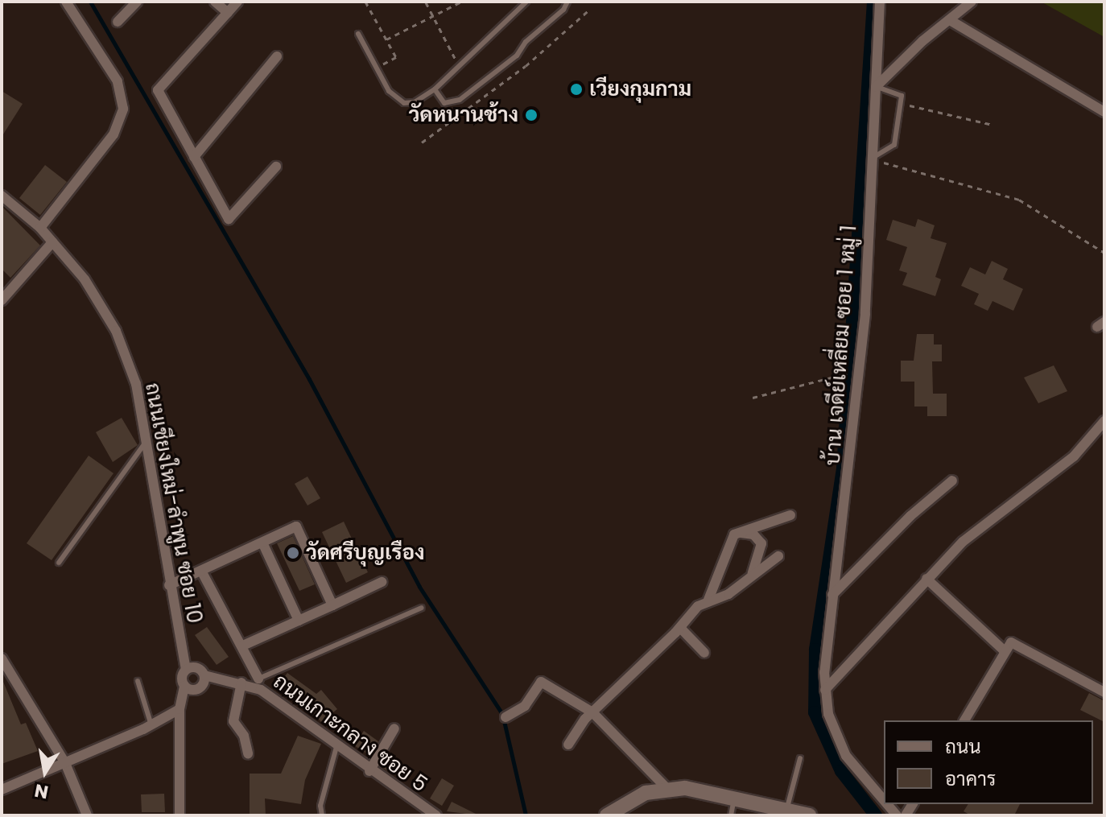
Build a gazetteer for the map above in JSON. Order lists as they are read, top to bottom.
{
  "streets": {
    "street": ["บ้าน เจดีย์เหลี่ยม ซอย 1 หมู่ 1", "ถนนเชียงใหม่-ลำพูน ซอย 10", "ถนนเกาะกลาง ซอย 5"]
  },
  "crossings": [
    ["ถนนเชียงใหม่-ลำพูน ซอย 10", "ถนนเกาะกลาง ซอย 5"]
  ],
  "places": ["เวียงกุมกาม", "วัดหนานช้าง", "วัดศรีบุญเรือง"],
  "legend": ["ถนน", "อาคาร"],
  "north": "bottom"
}
